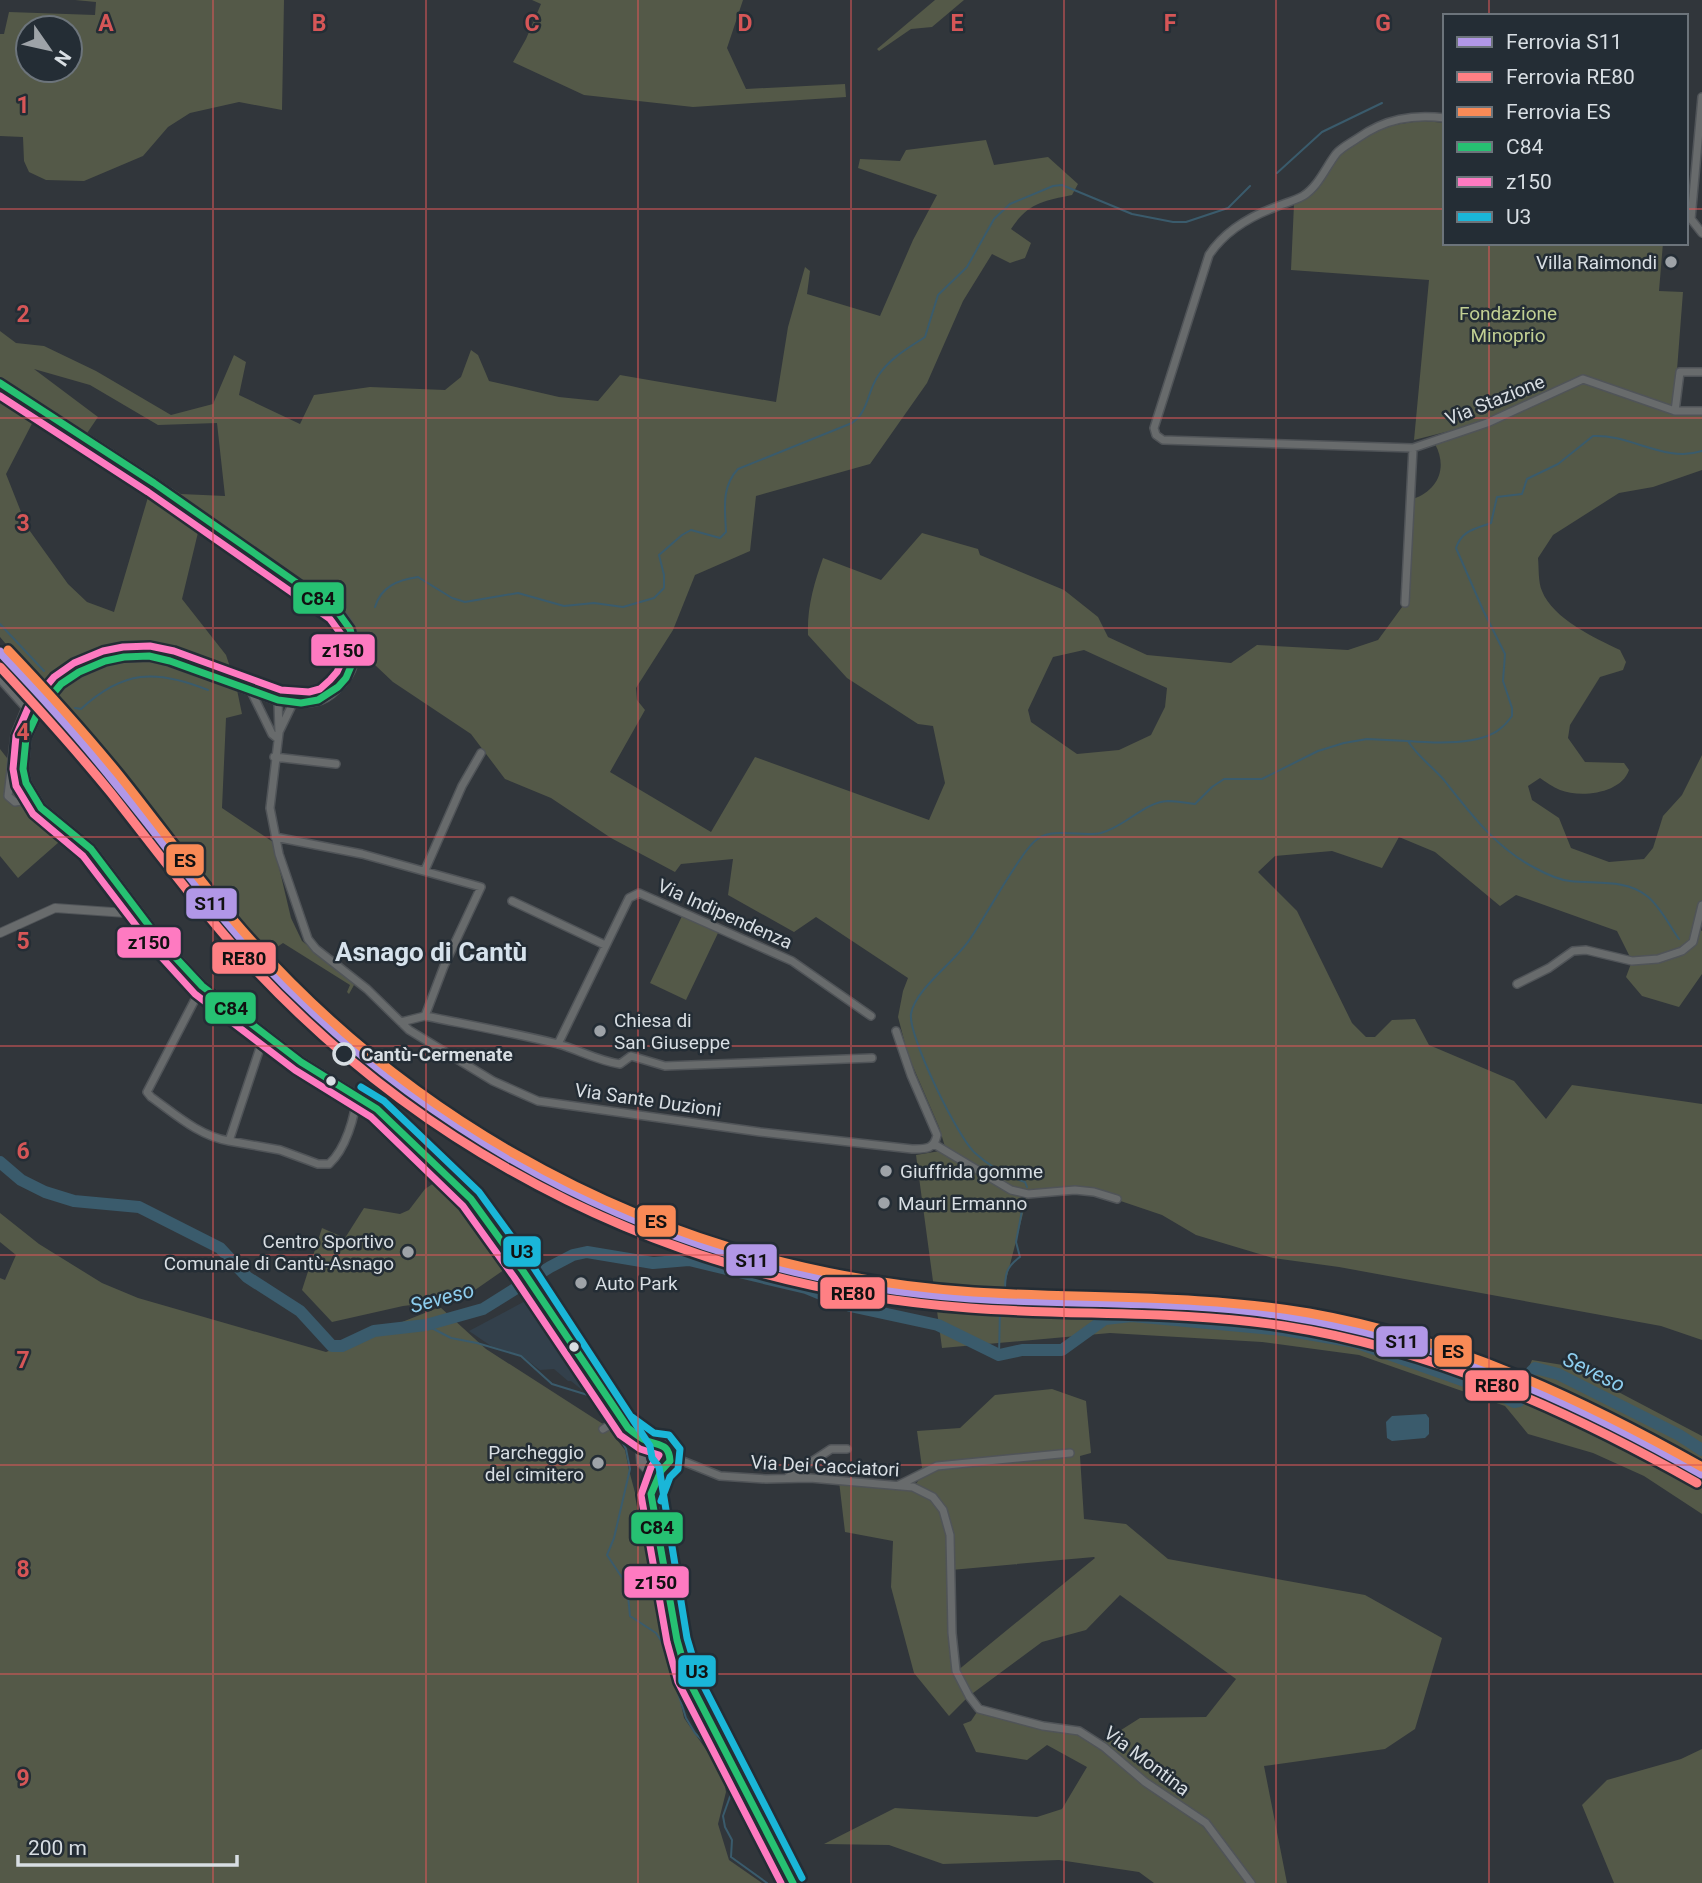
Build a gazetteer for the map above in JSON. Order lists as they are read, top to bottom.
{
  "streets": {
    "street": [
      "Via Stazione",
      "Via Indipendenza",
      "Via Sante Duzioni",
      "Via Dei Cacciatori",
      "Via Montina"
    ]
  },
  "crossings": [
    ["Via Dei Cacciatori", "Via Montina"]
  ],
  "districts": ["Asnago di Cantù"],
  "water": ["Seveso"],
  "parks": ["Fondazione Minoprio"],
  "places": [
    "Villa Raimondi",
    "Chiesa di San Giuseppe",
    "Cantù-Cermenate",
    "Giuffrida gomme",
    "Mauri Ermanno",
    "Centro Sportivo Comunale di Cantù-Asnago",
    "Auto Park",
    "Parcheggio del cimitero"
  ],
  "lines": [
    "transit line C84",
    "transit line z150",
    "rail line ES",
    "rail line S11",
    "rail line RE80",
    "transit line U3"
  ],
  "legend": [
    "Ferrovia S11",
    "Ferrovia RE80",
    "Ferrovia ES",
    "C84",
    "z150",
    "U3"
  ],
  "scale_bar": "200 m",
  "north": "bottom right",
  "grid": {
    "columns": [
      "A",
      "B",
      "C",
      "D",
      "E",
      "F",
      "G"
    ],
    "rows": [
      "1",
      "2",
      "3",
      "4",
      "5",
      "6",
      "7",
      "8",
      "9"
    ]
  }
}
